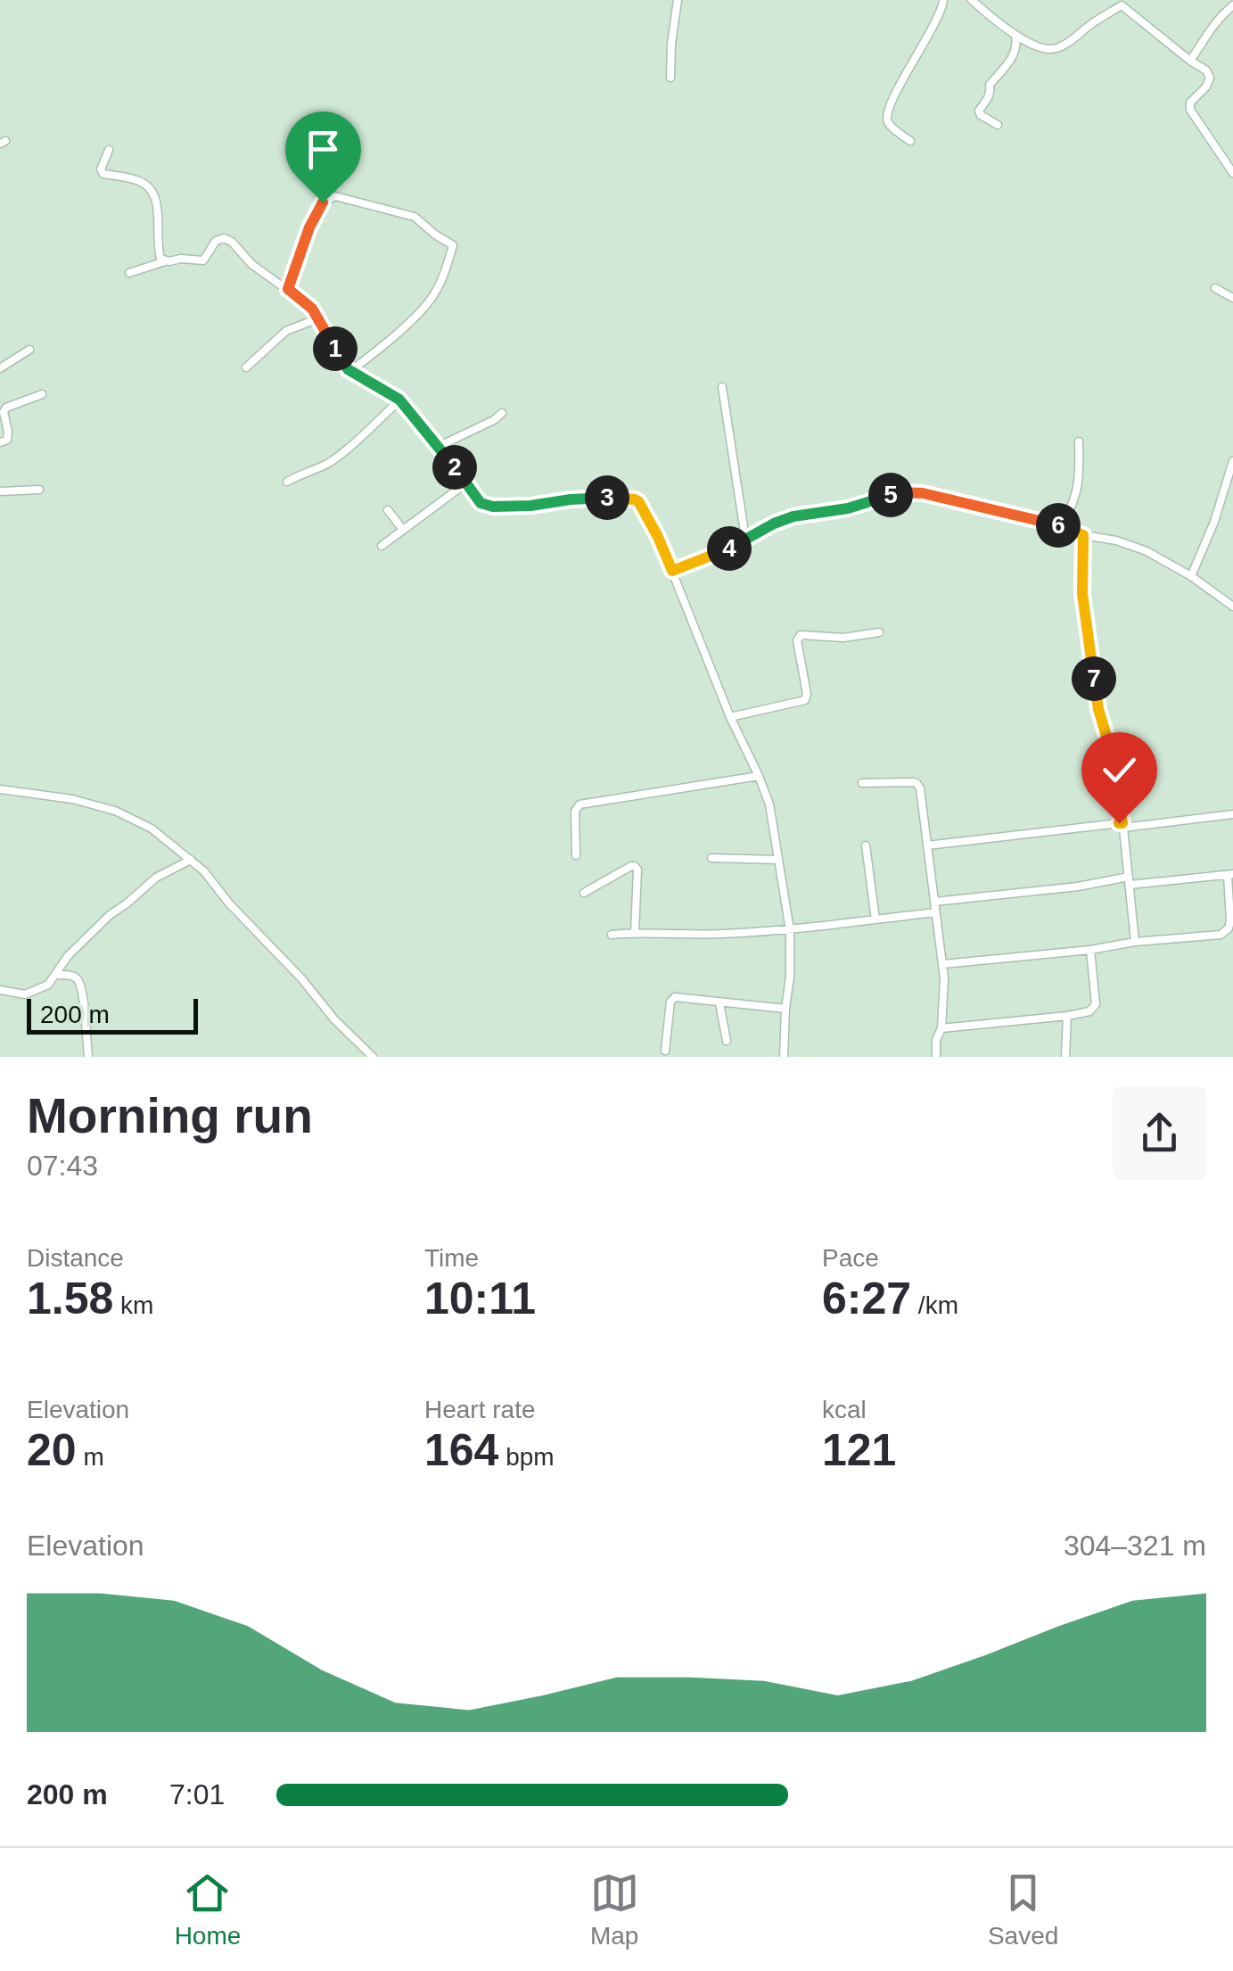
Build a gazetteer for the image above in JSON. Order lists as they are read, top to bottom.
{
  "scale_bar": "200 m",
  "page": {
    "pins": [
      "1",
      "2",
      "5",
      "3",
      "6",
      "4",
      "7"
    ],
    "scale": "200 m",
    "heading": ["Morning run", "07:43"],
    "stats": [
      ["Distance", "1.58 km"],
      ["Time", "10:11"],
      ["Pace", "6:27 /km"],
      ["Elevation", "20 m"],
      ["Heart rate", "164 bpm"],
      ["kcal", "121"]
    ],
    "chart": ["Elevation", "304–321 m"],
    "list": [
      {
        "name": "200 m",
        "note": "7:01"
      }
    ],
    "tabs": ["Home", "Map", "Saved"]
  }
}
